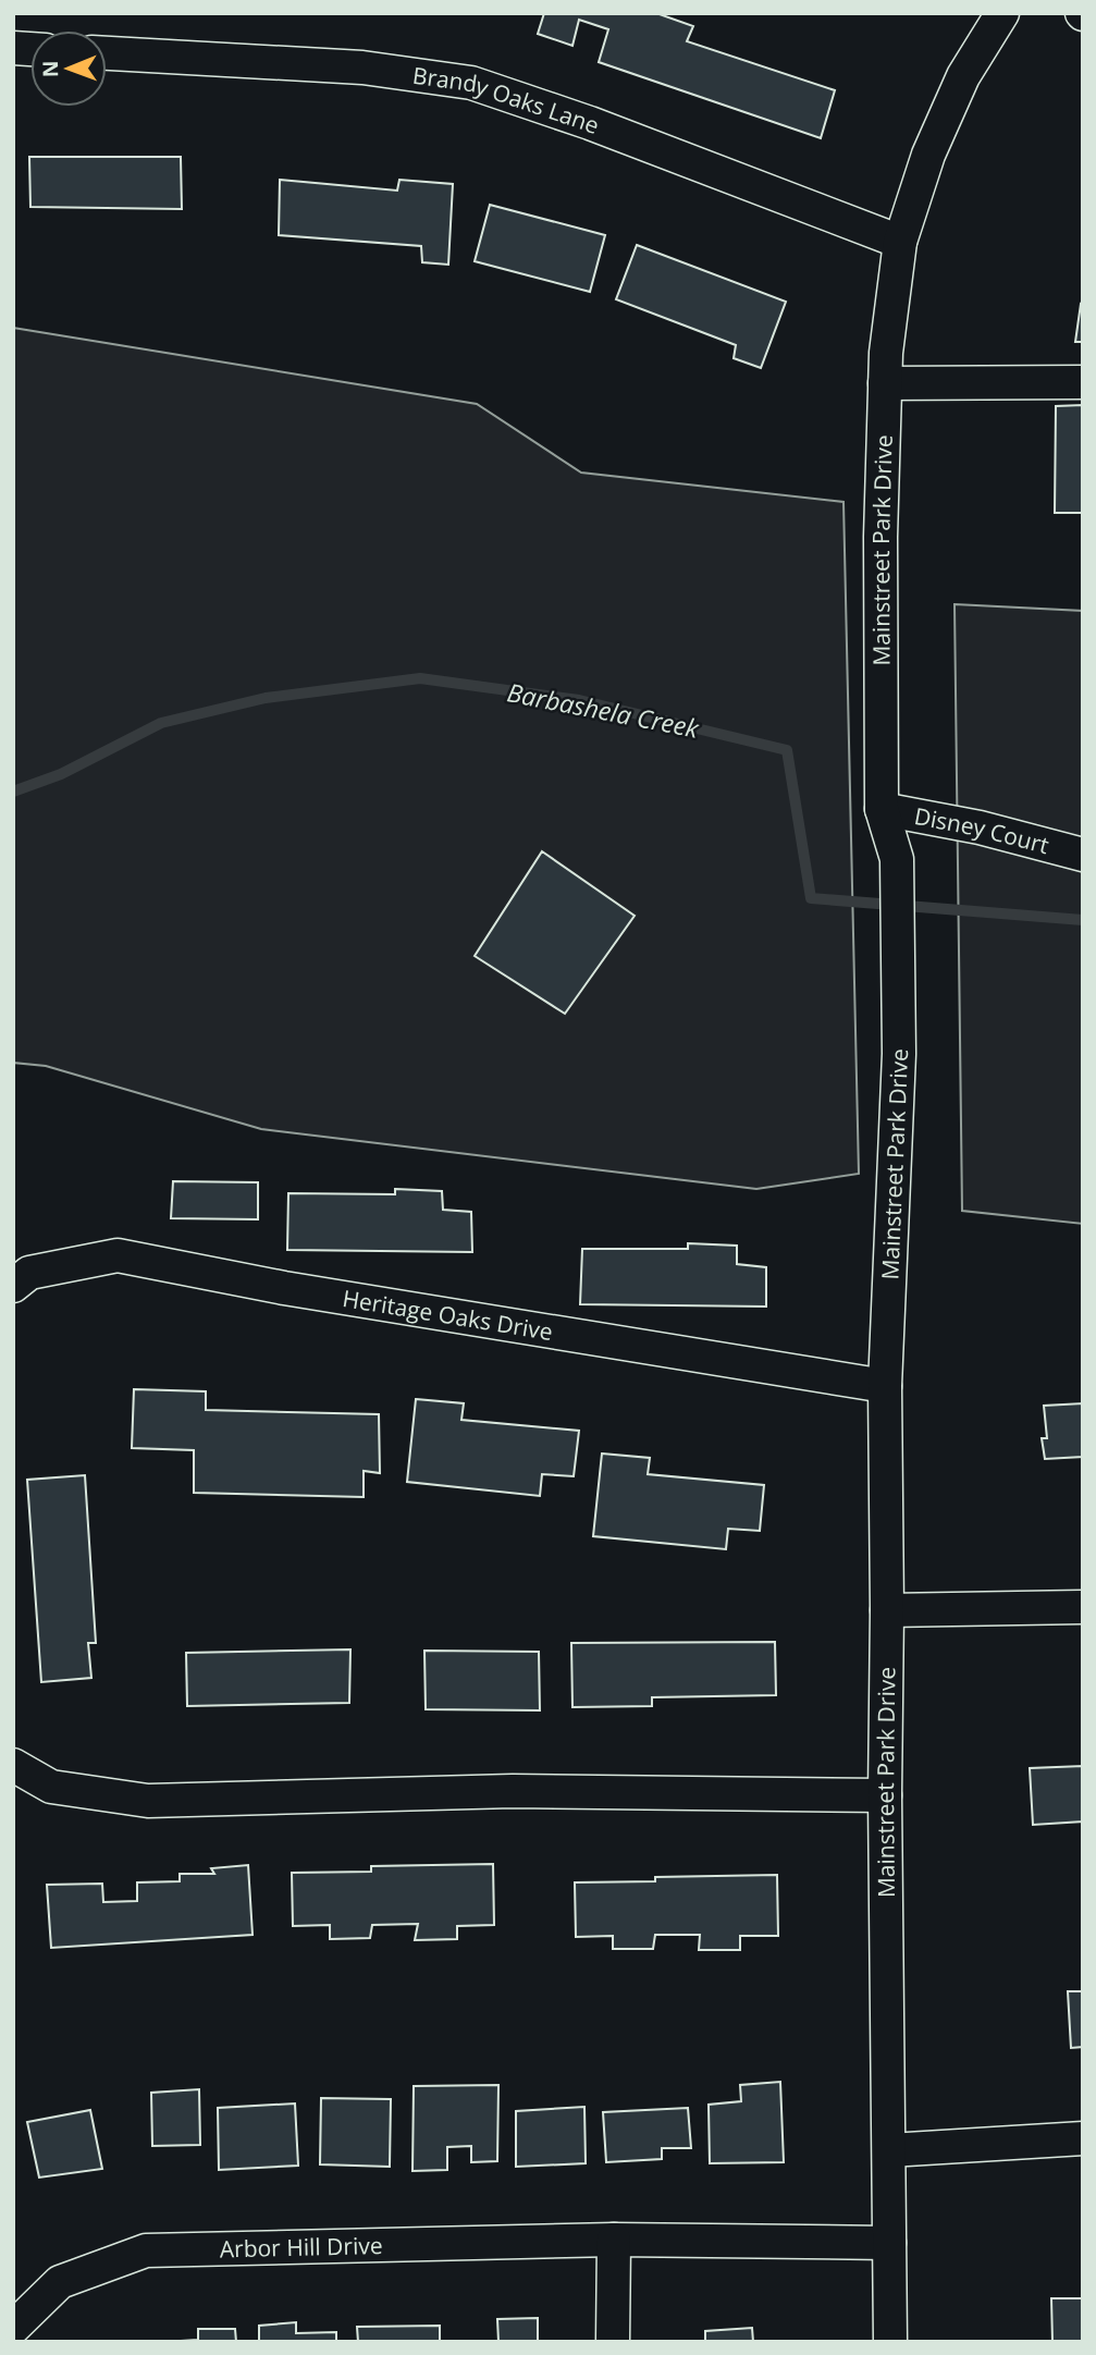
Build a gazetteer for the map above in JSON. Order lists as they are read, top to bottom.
{
  "streets": {
    "street": [
      "Brandy Oaks Lane",
      "Mainstreet Park Drive",
      "Disney Court",
      "Heritage Oaks Drive",
      "Arbor Hill Drive"
    ]
  },
  "crossings": [
    ["Brandy Oaks Lane", "Mainstreet Park Drive"],
    ["Mainstreet Park Drive", "Disney Court"],
    ["Mainstreet Park Drive", "Heritage Oaks Drive"],
    ["Mainstreet Park Drive", "Arbor Hill Drive"]
  ],
  "water": ["Barbashela Creek"],
  "north": "left"
}
